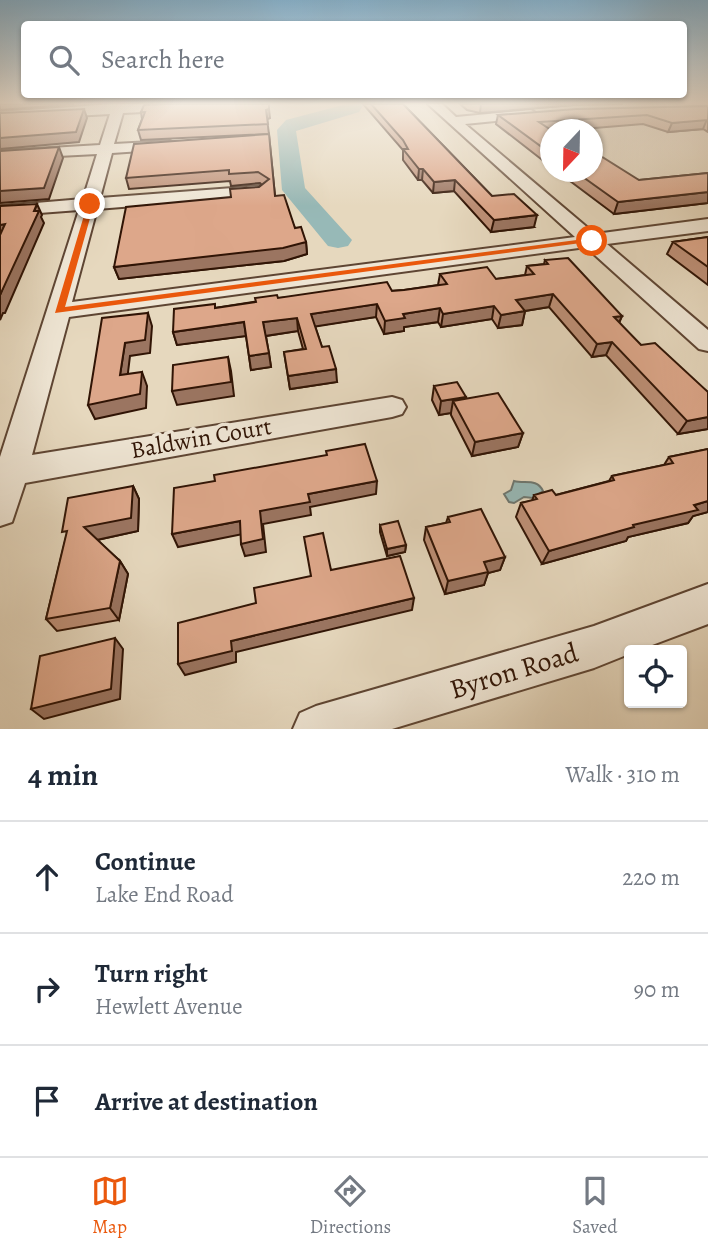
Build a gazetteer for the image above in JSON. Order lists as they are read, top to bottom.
{
  "streets": {
    "street": ["Baldwin Court", "Byron Road"]
  },
  "north": "bottom",
  "page": {
    "search": "Search here",
    "heading": ["4 min", "Walk · 310 m"],
    "list": [
      ["Continue", "Lake End Road", "220 m"],
      ["Turn right", "Hewlett Avenue", "90 m"],
      "Arrive at destination"
    ],
    "nav": ["Map", "Directions", "Saved"]
  }
}
